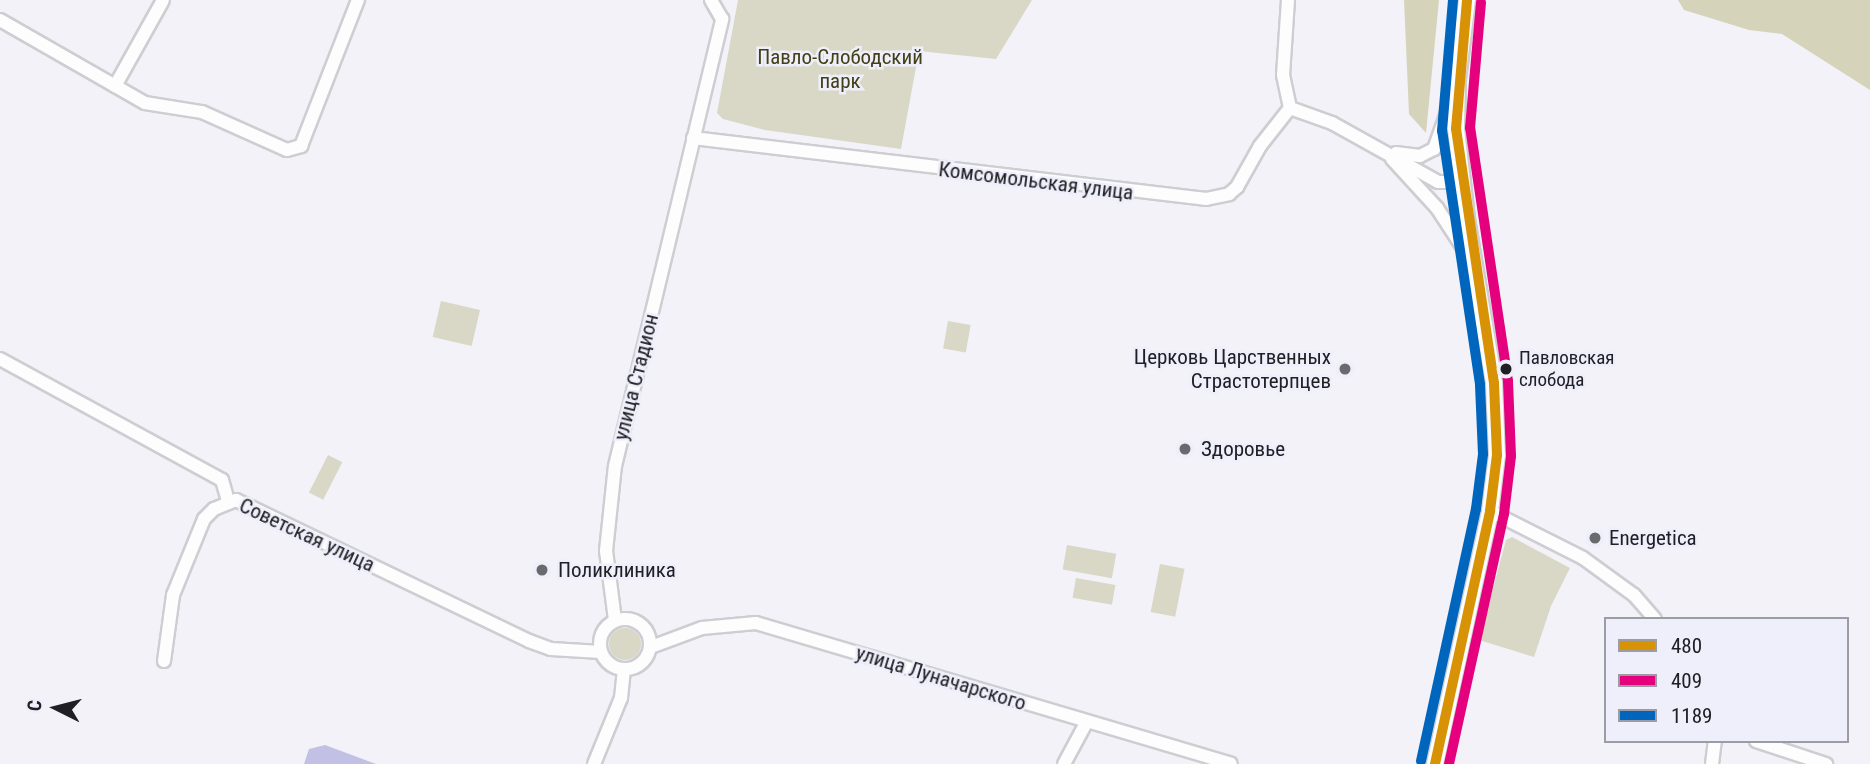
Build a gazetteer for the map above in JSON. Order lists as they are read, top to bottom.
{
  "streets": {
    "street": [
      "Комсомольская улица",
      "улица Стадион",
      "Советская улица",
      "улица Луначарского"
    ]
  },
  "crossings": [
    ["Комсомольская улица", "улица Стадион"],
    ["улица Стадион", "Советская улица"],
    ["улица Стадион", "улица Луначарского"],
    ["Советская улица", "улица Луначарского"]
  ],
  "parks": ["Павло-Слободский парк"],
  "places": [
    "Церковь Царственных Страстотерпцев",
    "Павловская слобода",
    "Здоровье",
    "Energetica",
    "Поликлиника"
  ],
  "lines": ["transit line 480", "transit line 1189", "transit line 409"],
  "legend": ["480", "409", "1189"],
  "north": "left"
}
